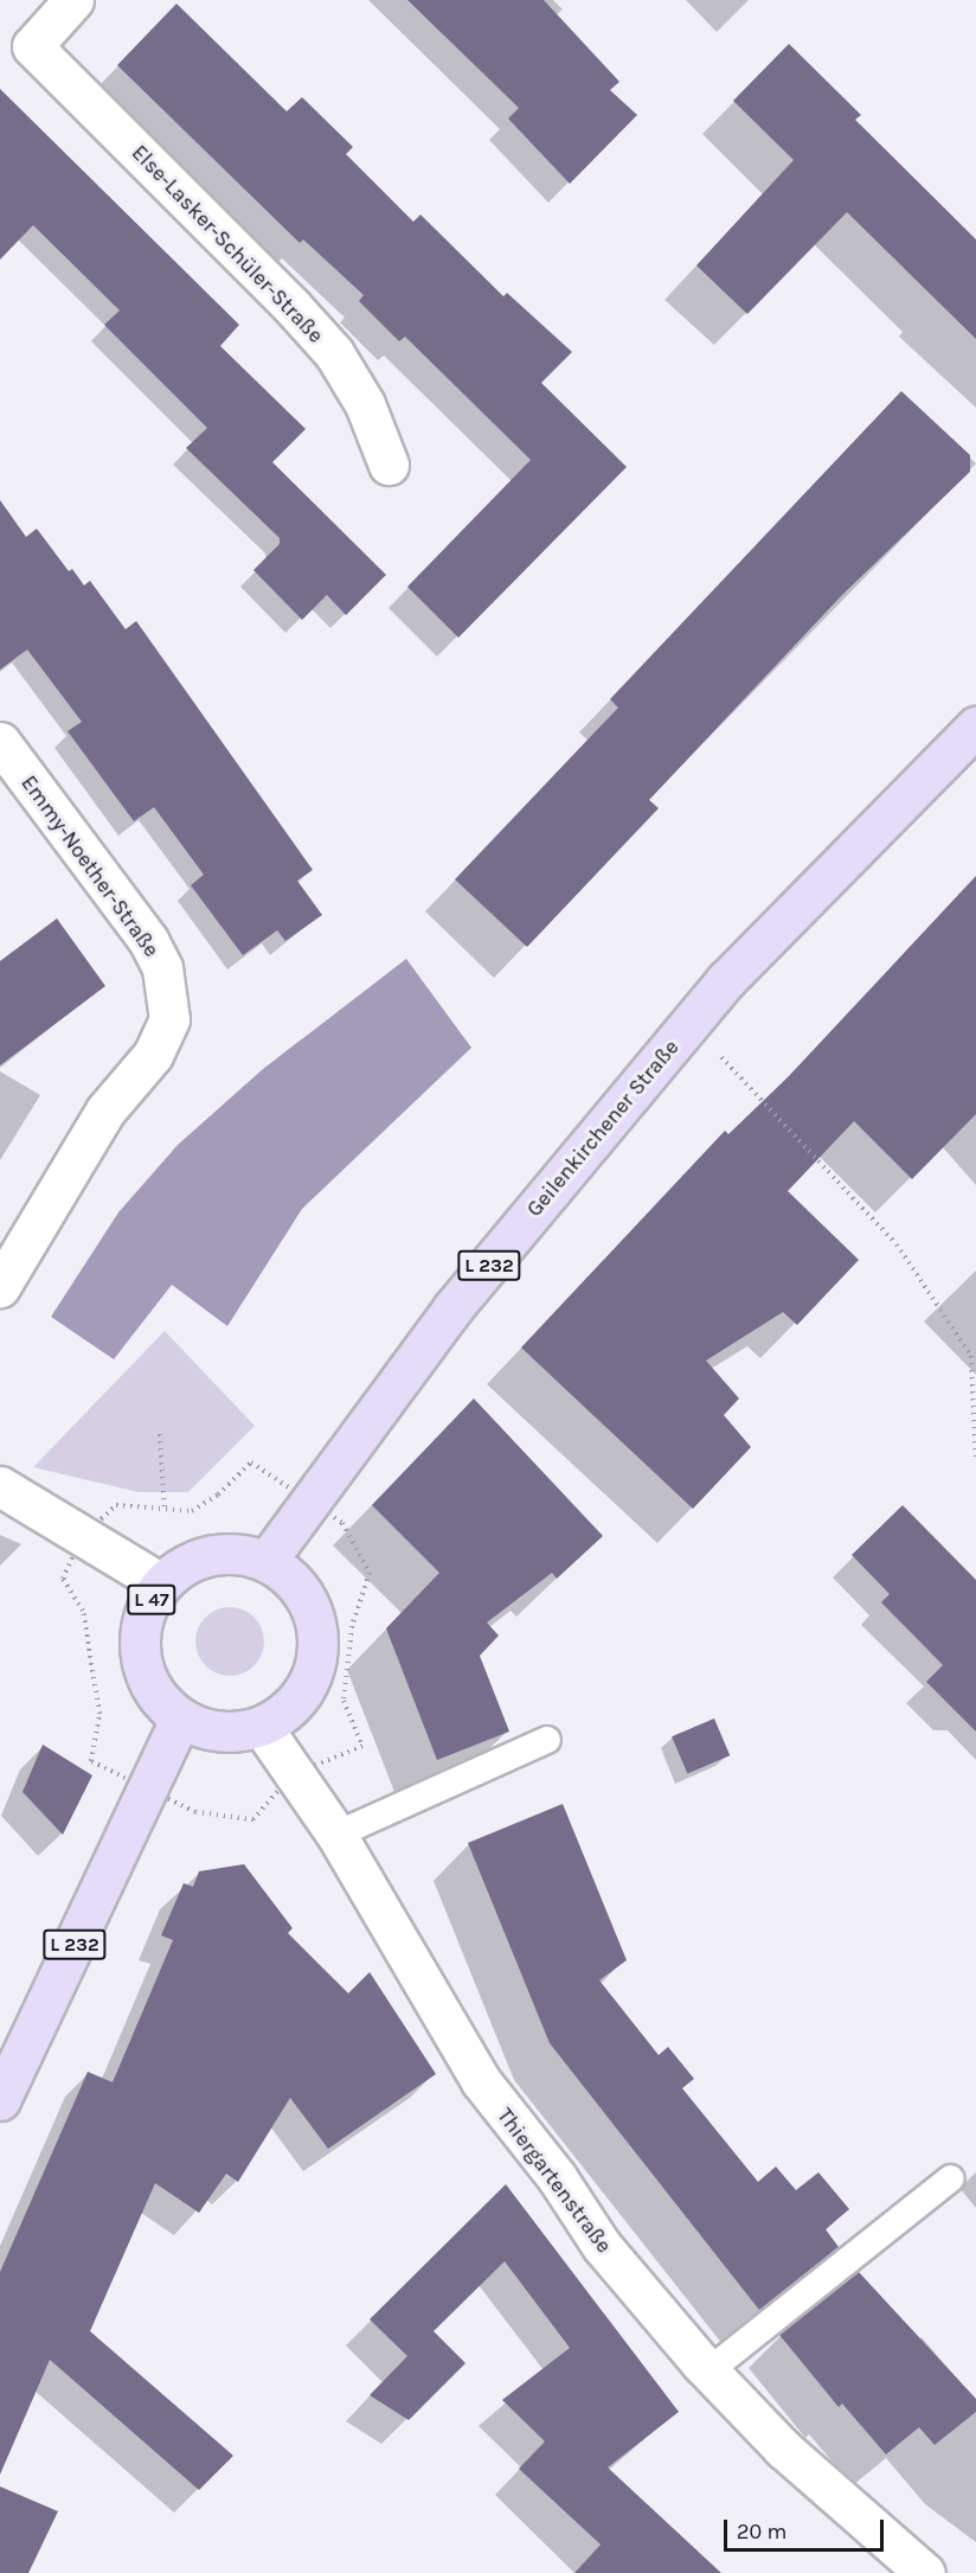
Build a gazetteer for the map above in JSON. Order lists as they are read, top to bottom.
{
  "streets": {
    "main road": ["Geilenkirchener Straße", "L 232", "L 47"],
    "street": ["Else-Lasker-Schüler-Straße", "Emmy-Noether-Straße", "Thiergartenstraße"]
  },
  "crossings": [
    ["Geilenkirchener Straße", "L 232"],
    ["Geilenkirchener Straße", "L 47"],
    ["Geilenkirchener Straße", "Thiergartenstraße"],
    ["L 232", "L 47"],
    ["L 232", "Thiergartenstraße"],
    ["L 47", "Thiergartenstraße"]
  ],
  "scale_bar": "20 m"
}
